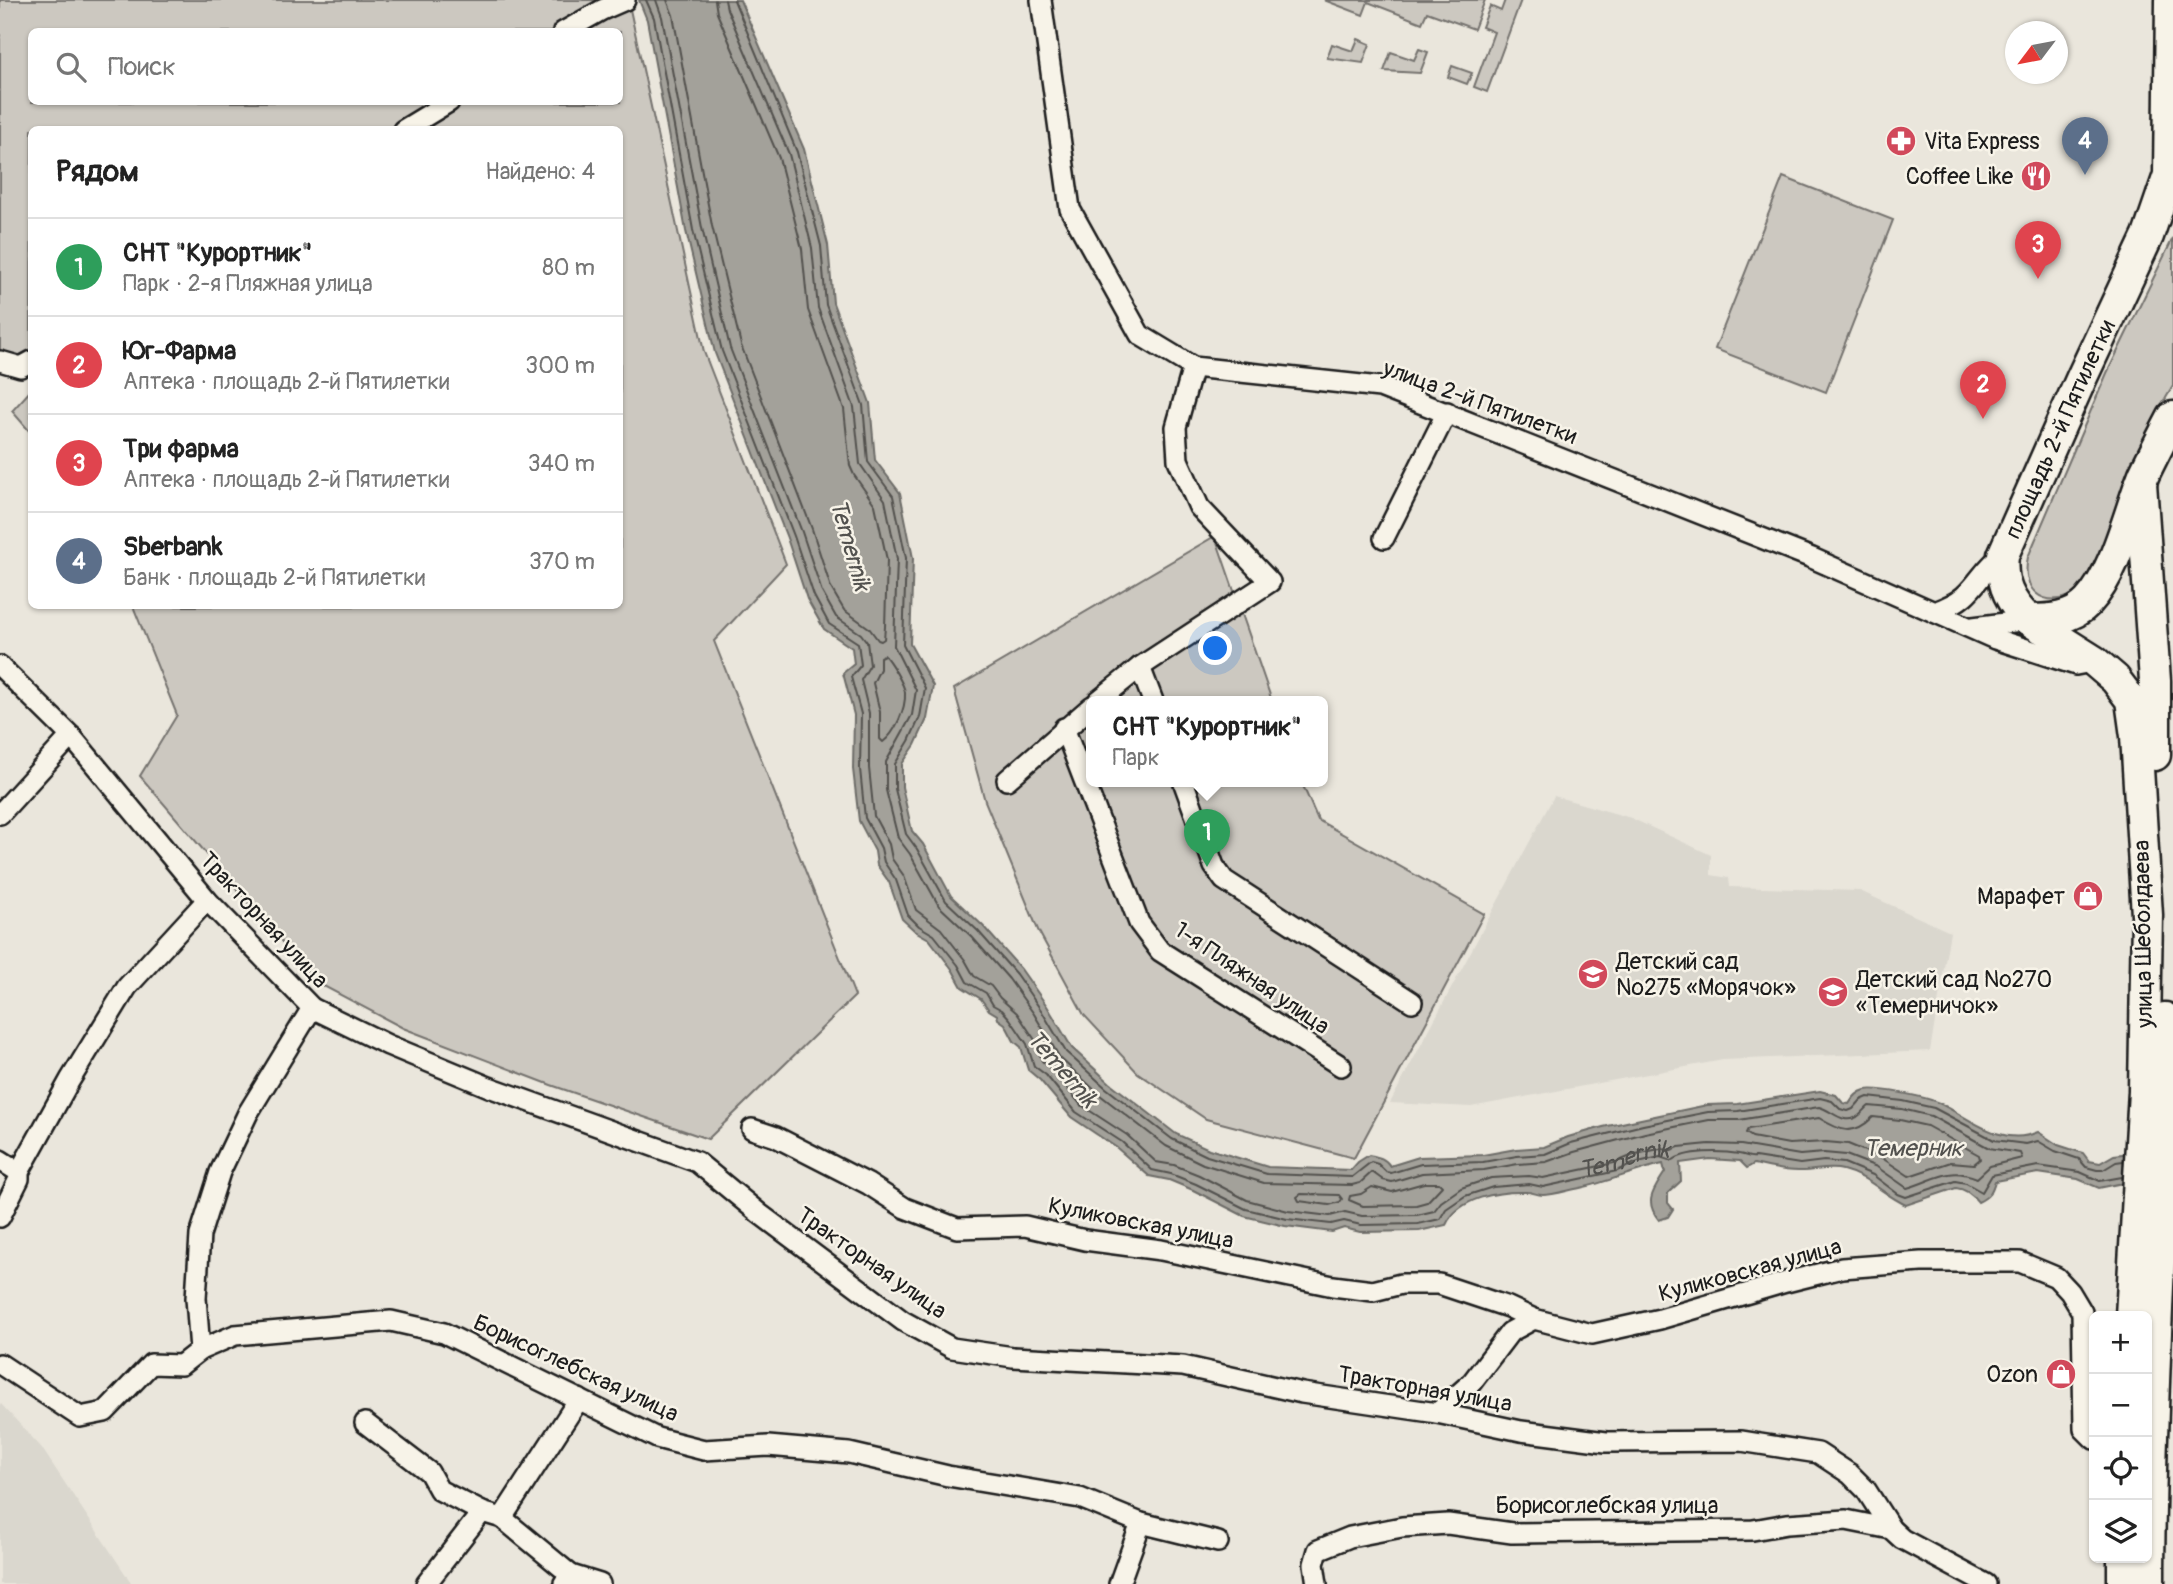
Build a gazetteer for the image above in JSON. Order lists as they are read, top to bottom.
{
  "streets": {
    "main road": ["площадь 2-й Пятилетки", "улица Шеболдаева"],
    "street": [
      "улица 2-й Пятилетки",
      "Тракторная улица",
      "1-я Пляжная улица",
      "Куликовская улица",
      "Борисоглебская улица"
    ]
  },
  "crossings": [
    ["улица 2-й Пятилетки", "площадь 2-й Пятилетки"],
    ["площадь 2-й Пятилетки", "улица Шеболдаева"],
    ["Тракторная улица", "Борисоглебская улица"]
  ],
  "water": ["Temernik", "Темерник"],
  "places": {
    "pharmacy": ["Vita Express"],
    "restaurant": ["Coffee Like"],
    "shop": ["Марафет", "Ozon"],
    "school or university": ["Детский сад №275 «Морячок»", "Детский сад №270 «Темерничок»"]
  },
  "north": "bottom left",
  "page": {
    "search": "Поиск",
    "pins": [
      "4",
      "3",
      "2",
      "1"
    ],
    "heading": ["Рядом", "Найдено: 4"],
    "list": [
      {
        "mark": "1",
        "name": "СНТ \"Курортник\"",
        "note": "Парк · 2-я Пляжная улица",
        "value": "80 m"
      },
      {
        "mark": "2",
        "name": "Юг-Фарма",
        "note": "Аптека · площадь 2-й Пятилетки",
        "value": "300 m"
      },
      {
        "mark": "3",
        "name": "Три фарма",
        "note": "Аптека · площадь 2-й Пятилетки",
        "value": "340 m"
      },
      {
        "mark": "4",
        "name": "Sberbank",
        "note": "Банк · площадь 2-й Пятилетки",
        "value": "370 m"
      }
    ],
    "popup": ["СНТ \"Курортник\"", "Парк"],
    "map_buttons": ["+", "−"]
  }
}
